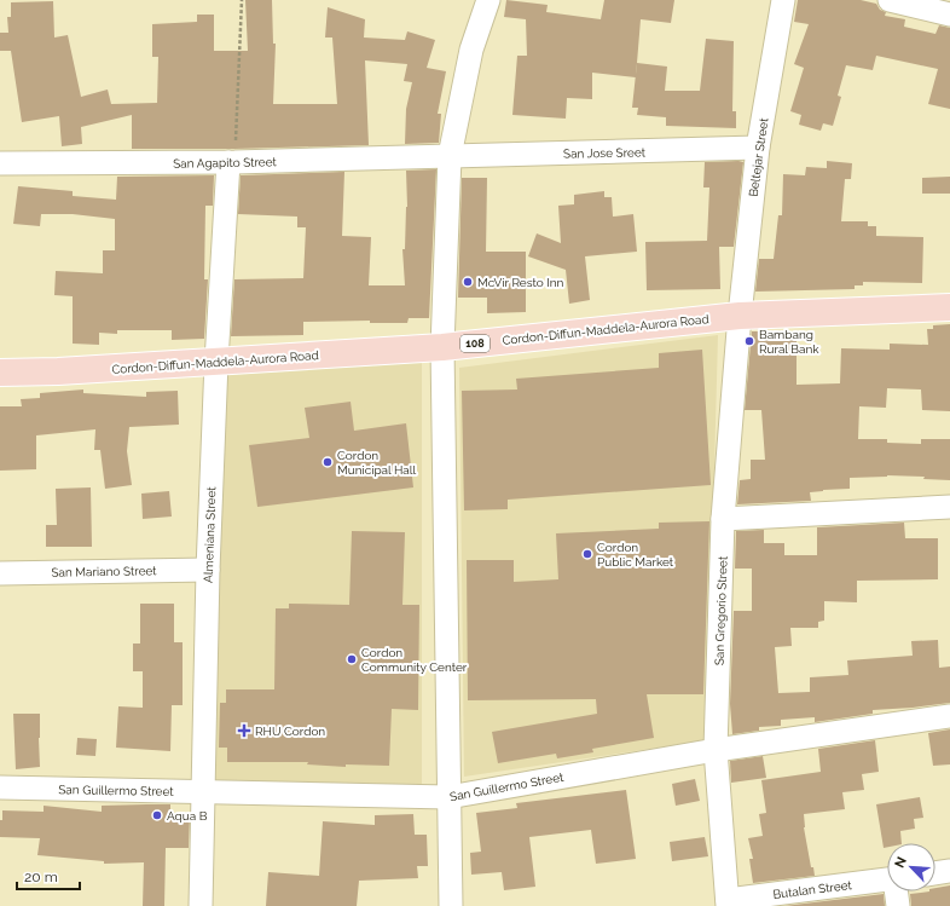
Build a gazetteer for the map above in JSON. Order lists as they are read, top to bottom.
{
  "streets": {
    "main road": ["Cordon-Diffun-Maddela-Aurora Road", "108"],
    "street": [
      "San Jose Sreet",
      "Beltejar Street",
      "San Agapito Street",
      "Almeniana Street",
      "San Mariano Street",
      "San Gregorio Street",
      "San Guillermo Street",
      "Butalan Street"
    ]
  },
  "crossings": [
    ["San Jose Sreet", "Beltejar Street"],
    ["San Jose Sreet", "San Agapito Street"],
    ["Beltejar Street", "Cordon-Diffun-Maddela-Aurora Road"],
    ["Beltejar Street", "San Gregorio Street"],
    ["San Agapito Street", "Almeniana Street"],
    ["Cordon-Diffun-Maddela-Aurora Road", "Almeniana Street"],
    ["Cordon-Diffun-Maddela-Aurora Road", "San Gregorio Street"],
    ["Almeniana Street", "San Mariano Street"],
    ["Almeniana Street", "San Guillermo Street"],
    ["San Gregorio Street", "San Guillermo Street"],
    ["San Gregorio Street", "Butalan Street"]
  ],
  "places": {
    "other": [
      "McVir Resto Inn",
      "Bambang Rural Bank",
      "Cordon Municipal Hall",
      "Cordon Public Market",
      "Cordon Community Center",
      "Aqua B"
    ],
    "health": ["RHU Cordon"]
  },
  "scale_bar": "20 m",
  "north": "top left"
}
